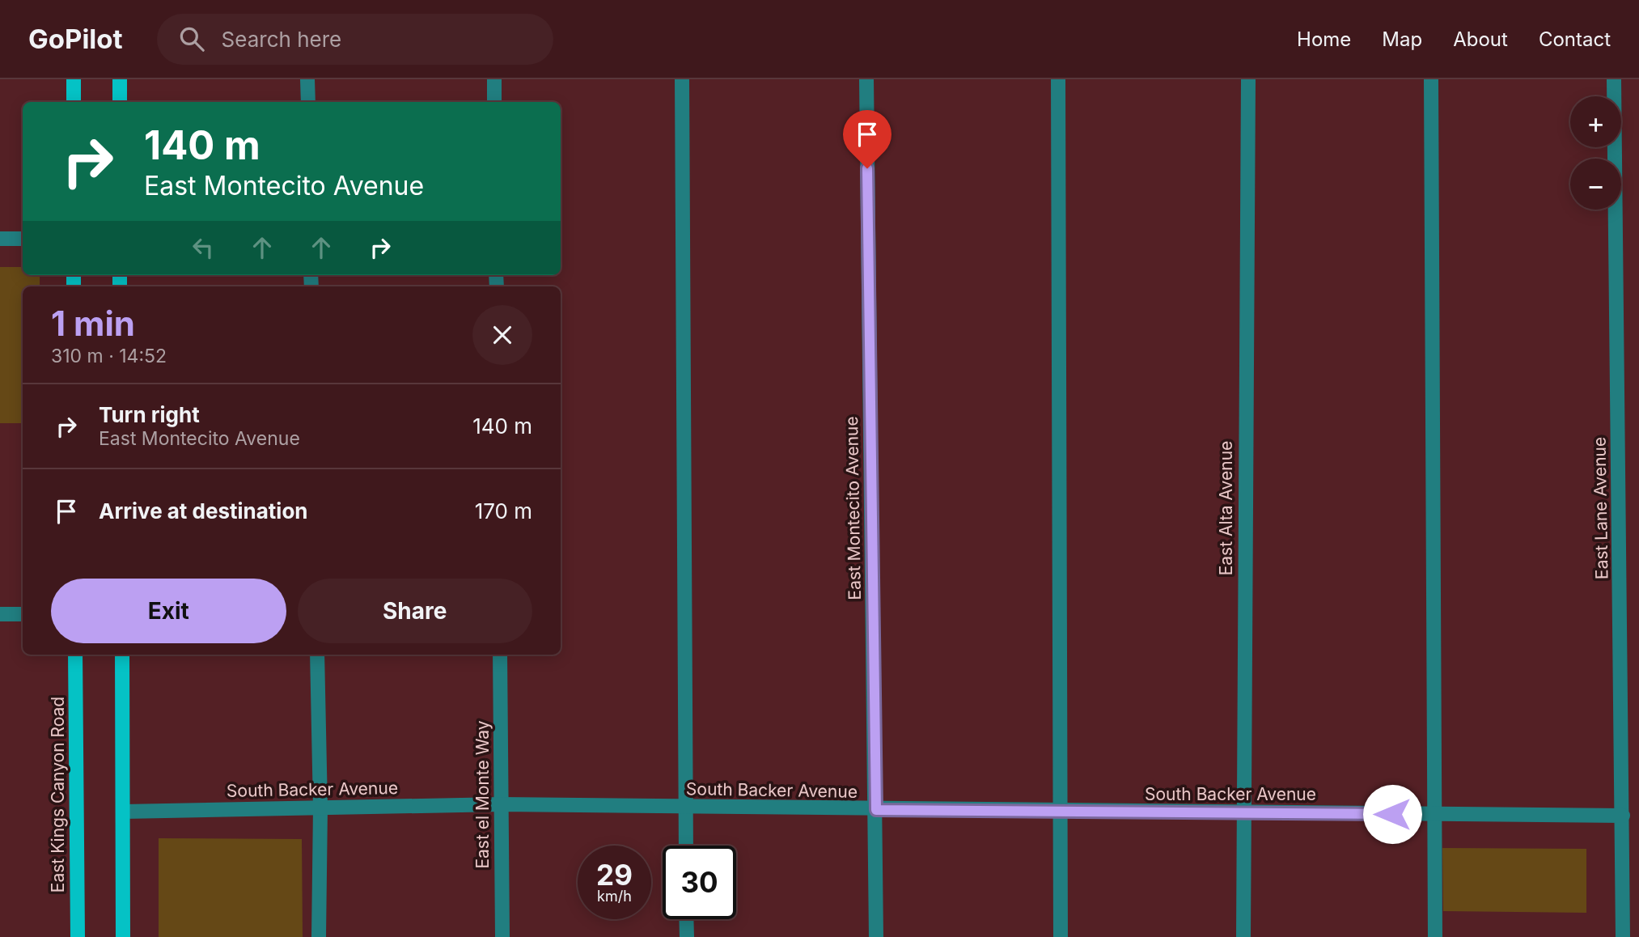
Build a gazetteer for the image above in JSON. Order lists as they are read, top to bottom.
{
  "streets": {
    "main road": ["East Kings Canyon Road"],
    "street": [
      "East Montecito Avenue",
      "East Alta Avenue",
      "East Lane Avenue",
      "South Backer Avenue",
      "East el Monte Way"
    ]
  },
  "crossings": [
    ["East Montecito Avenue", "South Backer Avenue"],
    ["East Alta Avenue", "South Backer Avenue"],
    ["East Lane Avenue", "South Backer Avenue"],
    ["South Backer Avenue", "East el Monte Way"]
  ],
  "page": {
    "header": "GoPilot",
    "search": "Search here",
    "nav": [
      "Home",
      "Map",
      "About",
      "Contact"
    ],
    "map_buttons": ["+", "−"],
    "turn": ["140 m", "East Montecito Avenue"],
    "heading": ["1 min", "310 m · 14:52"],
    "list": [
      {
        "name": "Turn right",
        "note": "East Montecito Avenue",
        "value": "140 m"
      },
      {
        "name": "Arrive at destination",
        "value": "170 m"
      }
    ],
    "buttons": ["Exit", "Share"],
    "speed": "29 km/h",
    "limit": "30"
  }
}
